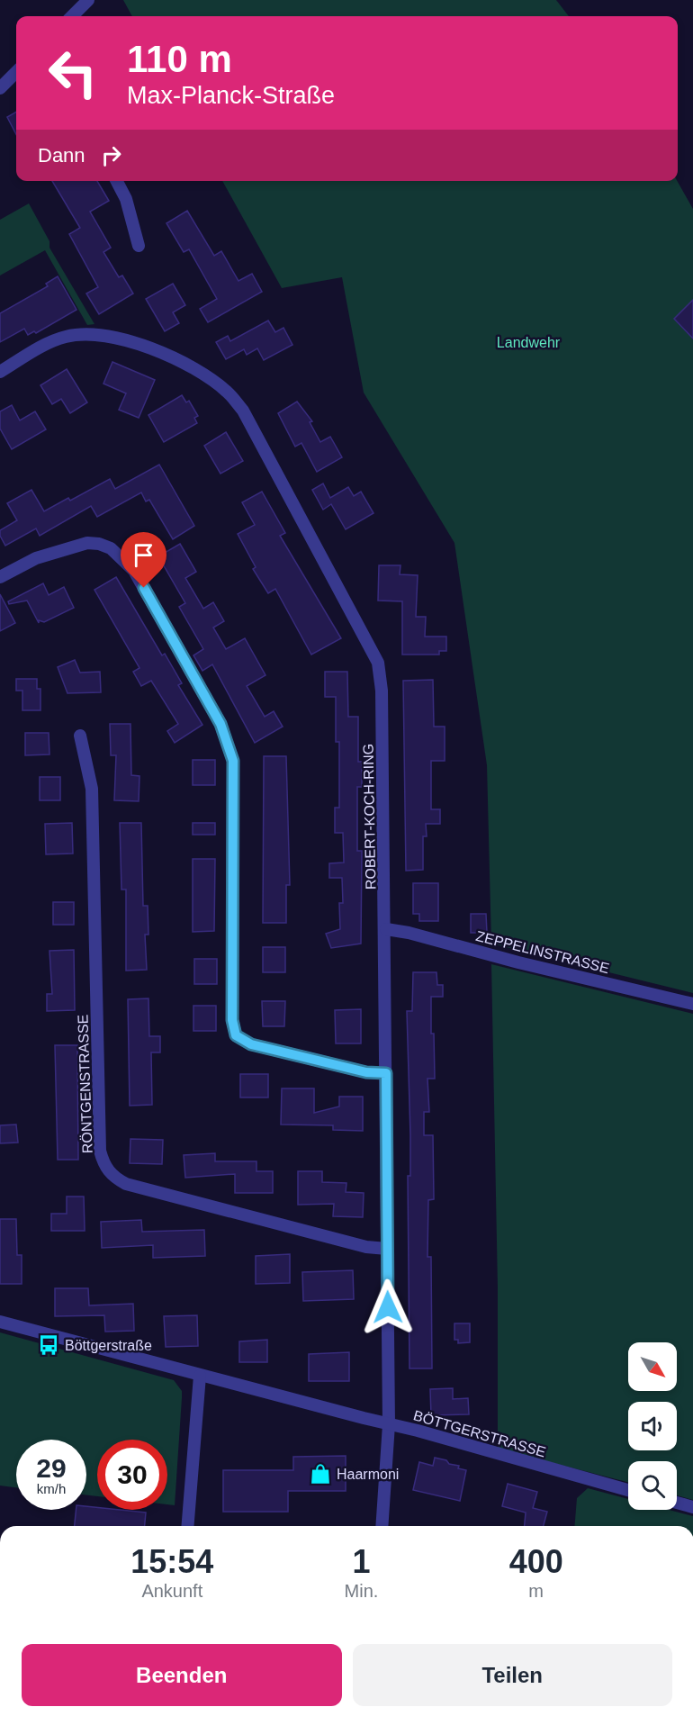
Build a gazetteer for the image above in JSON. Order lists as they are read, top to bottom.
{
  "streets": {
    "street": [
      "ROBERT-KOCH-RING",
      "ZEPPELINSTRASSE",
      "RÖNTGENSTRASSE",
      "BÖTTGERSTRASSE"
    ]
  },
  "crossings": [
    ["ROBERT-KOCH-RING", "ZEPPELINSTRASSE"],
    ["ROBERT-KOCH-RING", "RÖNTGENSTRASSE"],
    ["ROBERT-KOCH-RING", "BÖTTGERSTRASSE"]
  ],
  "parks": ["Landwehr"],
  "places": {
    "bus stop": ["Böttgerstraße"],
    "shop": ["Haarmoni"]
  },
  "north": "bottom right",
  "page": {
    "turn": ["110 m", "Max-Planck-Straße"],
    "then": "Dann",
    "speed": "29 km/h",
    "limit": "30",
    "eta": [
      "15:54",
      "Ankunft",
      "1",
      "Min.",
      "400",
      "m"
    ],
    "buttons": ["Beenden", "Teilen"]
  }
}
